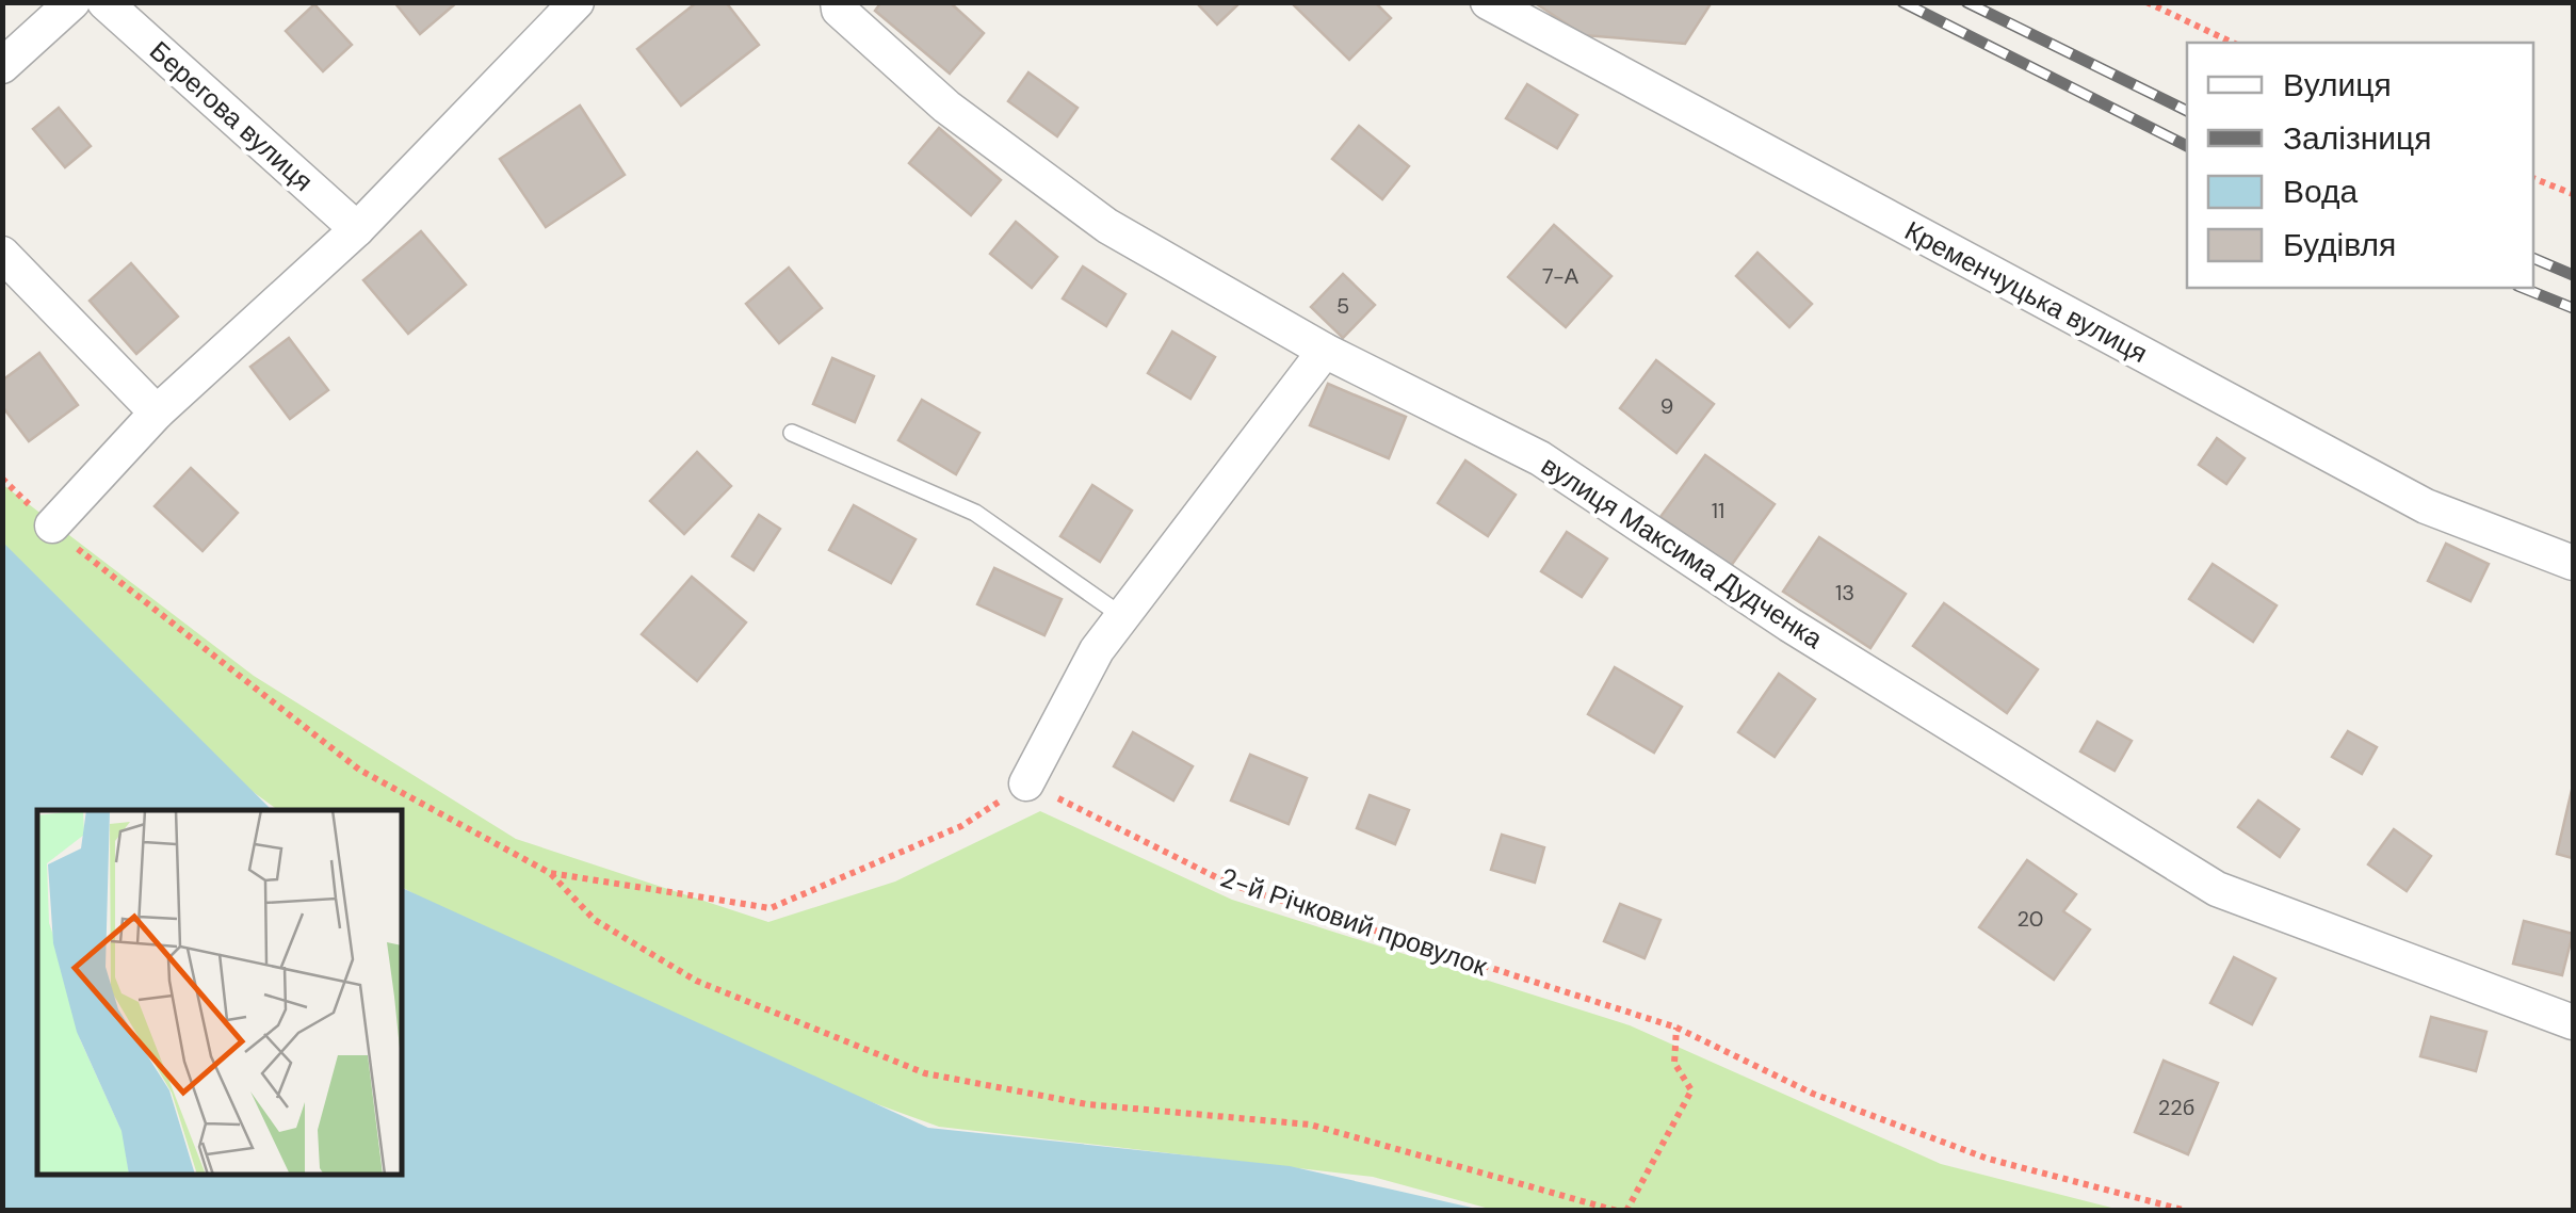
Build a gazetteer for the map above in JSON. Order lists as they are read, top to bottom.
{
  "streets": {
    "street": ["Берегова вулиця", "Кременчуцька вулиця", "вулиця Максима Дудченка"],
    "path": ["2-й Річковий провулок"]
  },
  "house_numbers": [
    "7-А",
    "5",
    "9",
    "11",
    "13",
    "20",
    "22б"
  ],
  "legend": [
    "Вулиця",
    "Залізниця",
    "Вода",
    "Будівля"
  ]
}
